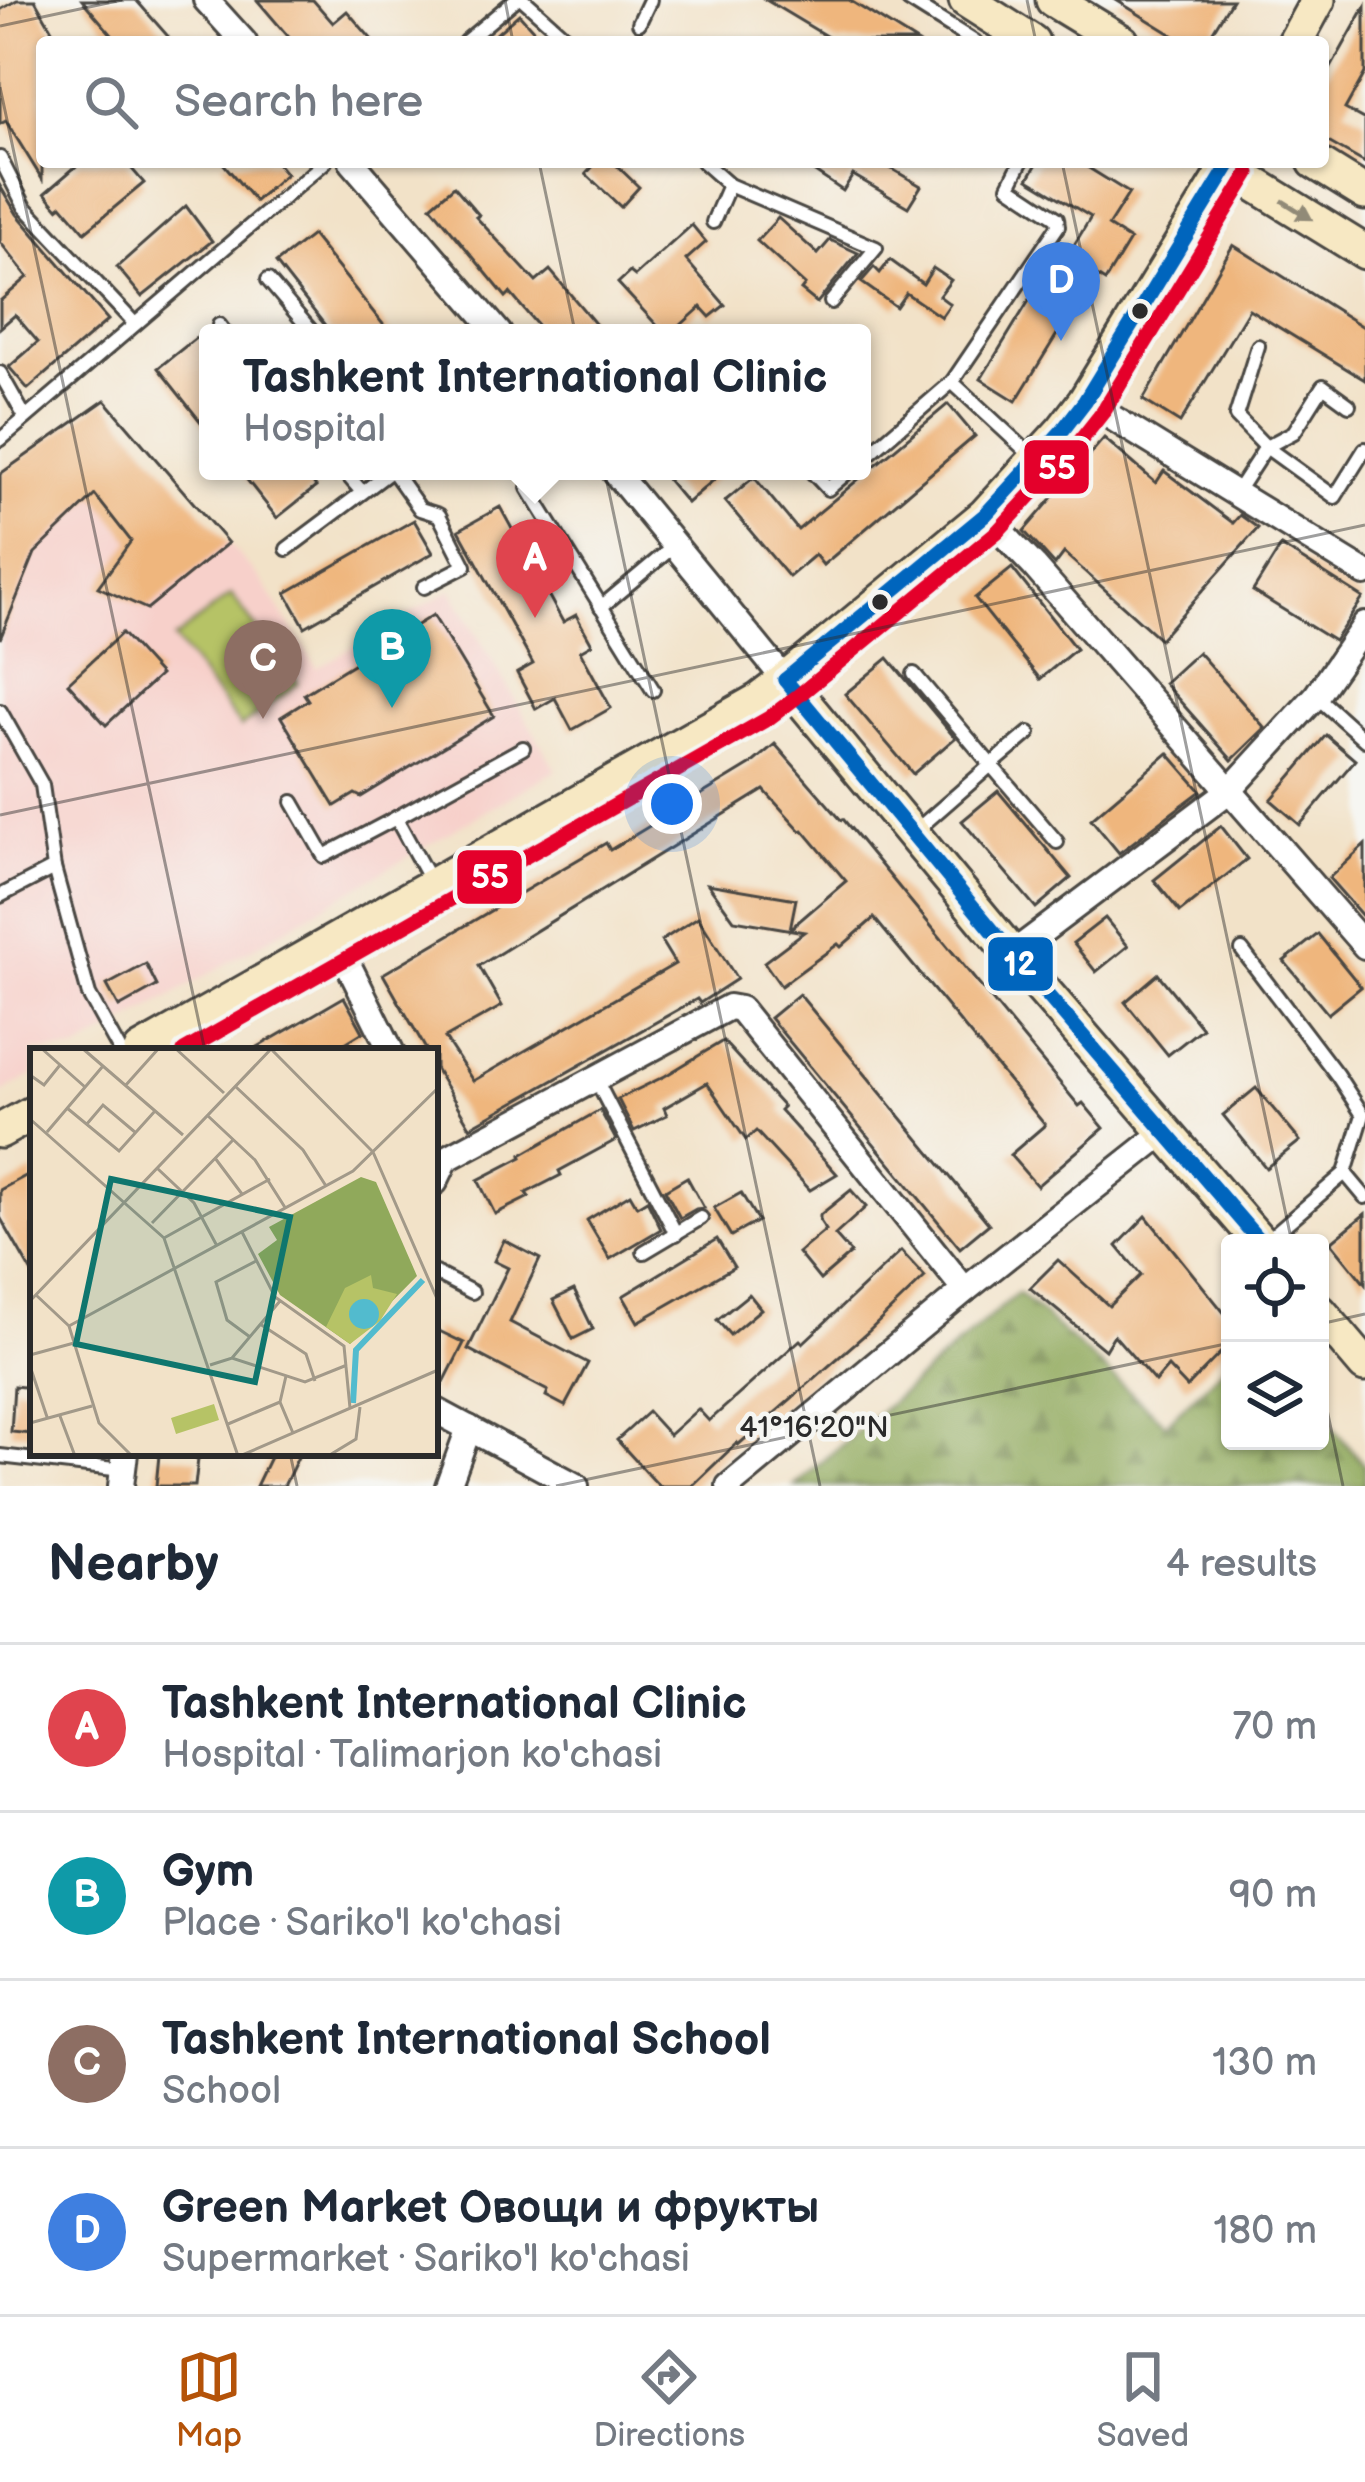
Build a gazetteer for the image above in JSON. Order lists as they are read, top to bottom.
{
  "lines": ["transit line 12", "transit line 55"],
  "page": {
    "search": "Search here",
    "pins": [
      "D",
      "A",
      "B",
      "C"
    ],
    "popup": ["Tashkent International Clinic", "Hospital"],
    "heading": ["Nearby", "4 results"],
    "list": [
      {
        "mark": "A",
        "name": "Tashkent International Clinic",
        "note": "Hospital · Talimarjon ko'chasi",
        "value": "70 m"
      },
      {
        "mark": "B",
        "name": "Gym",
        "note": "Place · Sariko'l ko'chasi",
        "value": "90 m"
      },
      {
        "mark": "C",
        "name": "Tashkent International School",
        "note": "School",
        "value": "130 m"
      },
      {
        "mark": "D",
        "name": "Green Market Овощи и фрукты",
        "note": "Supermarket · Sariko'l ko'chasi",
        "value": "180 m"
      }
    ],
    "nav": ["Map", "Directions", "Saved"]
  },
  "coordinates": ["41°16'20\"N"]
}
